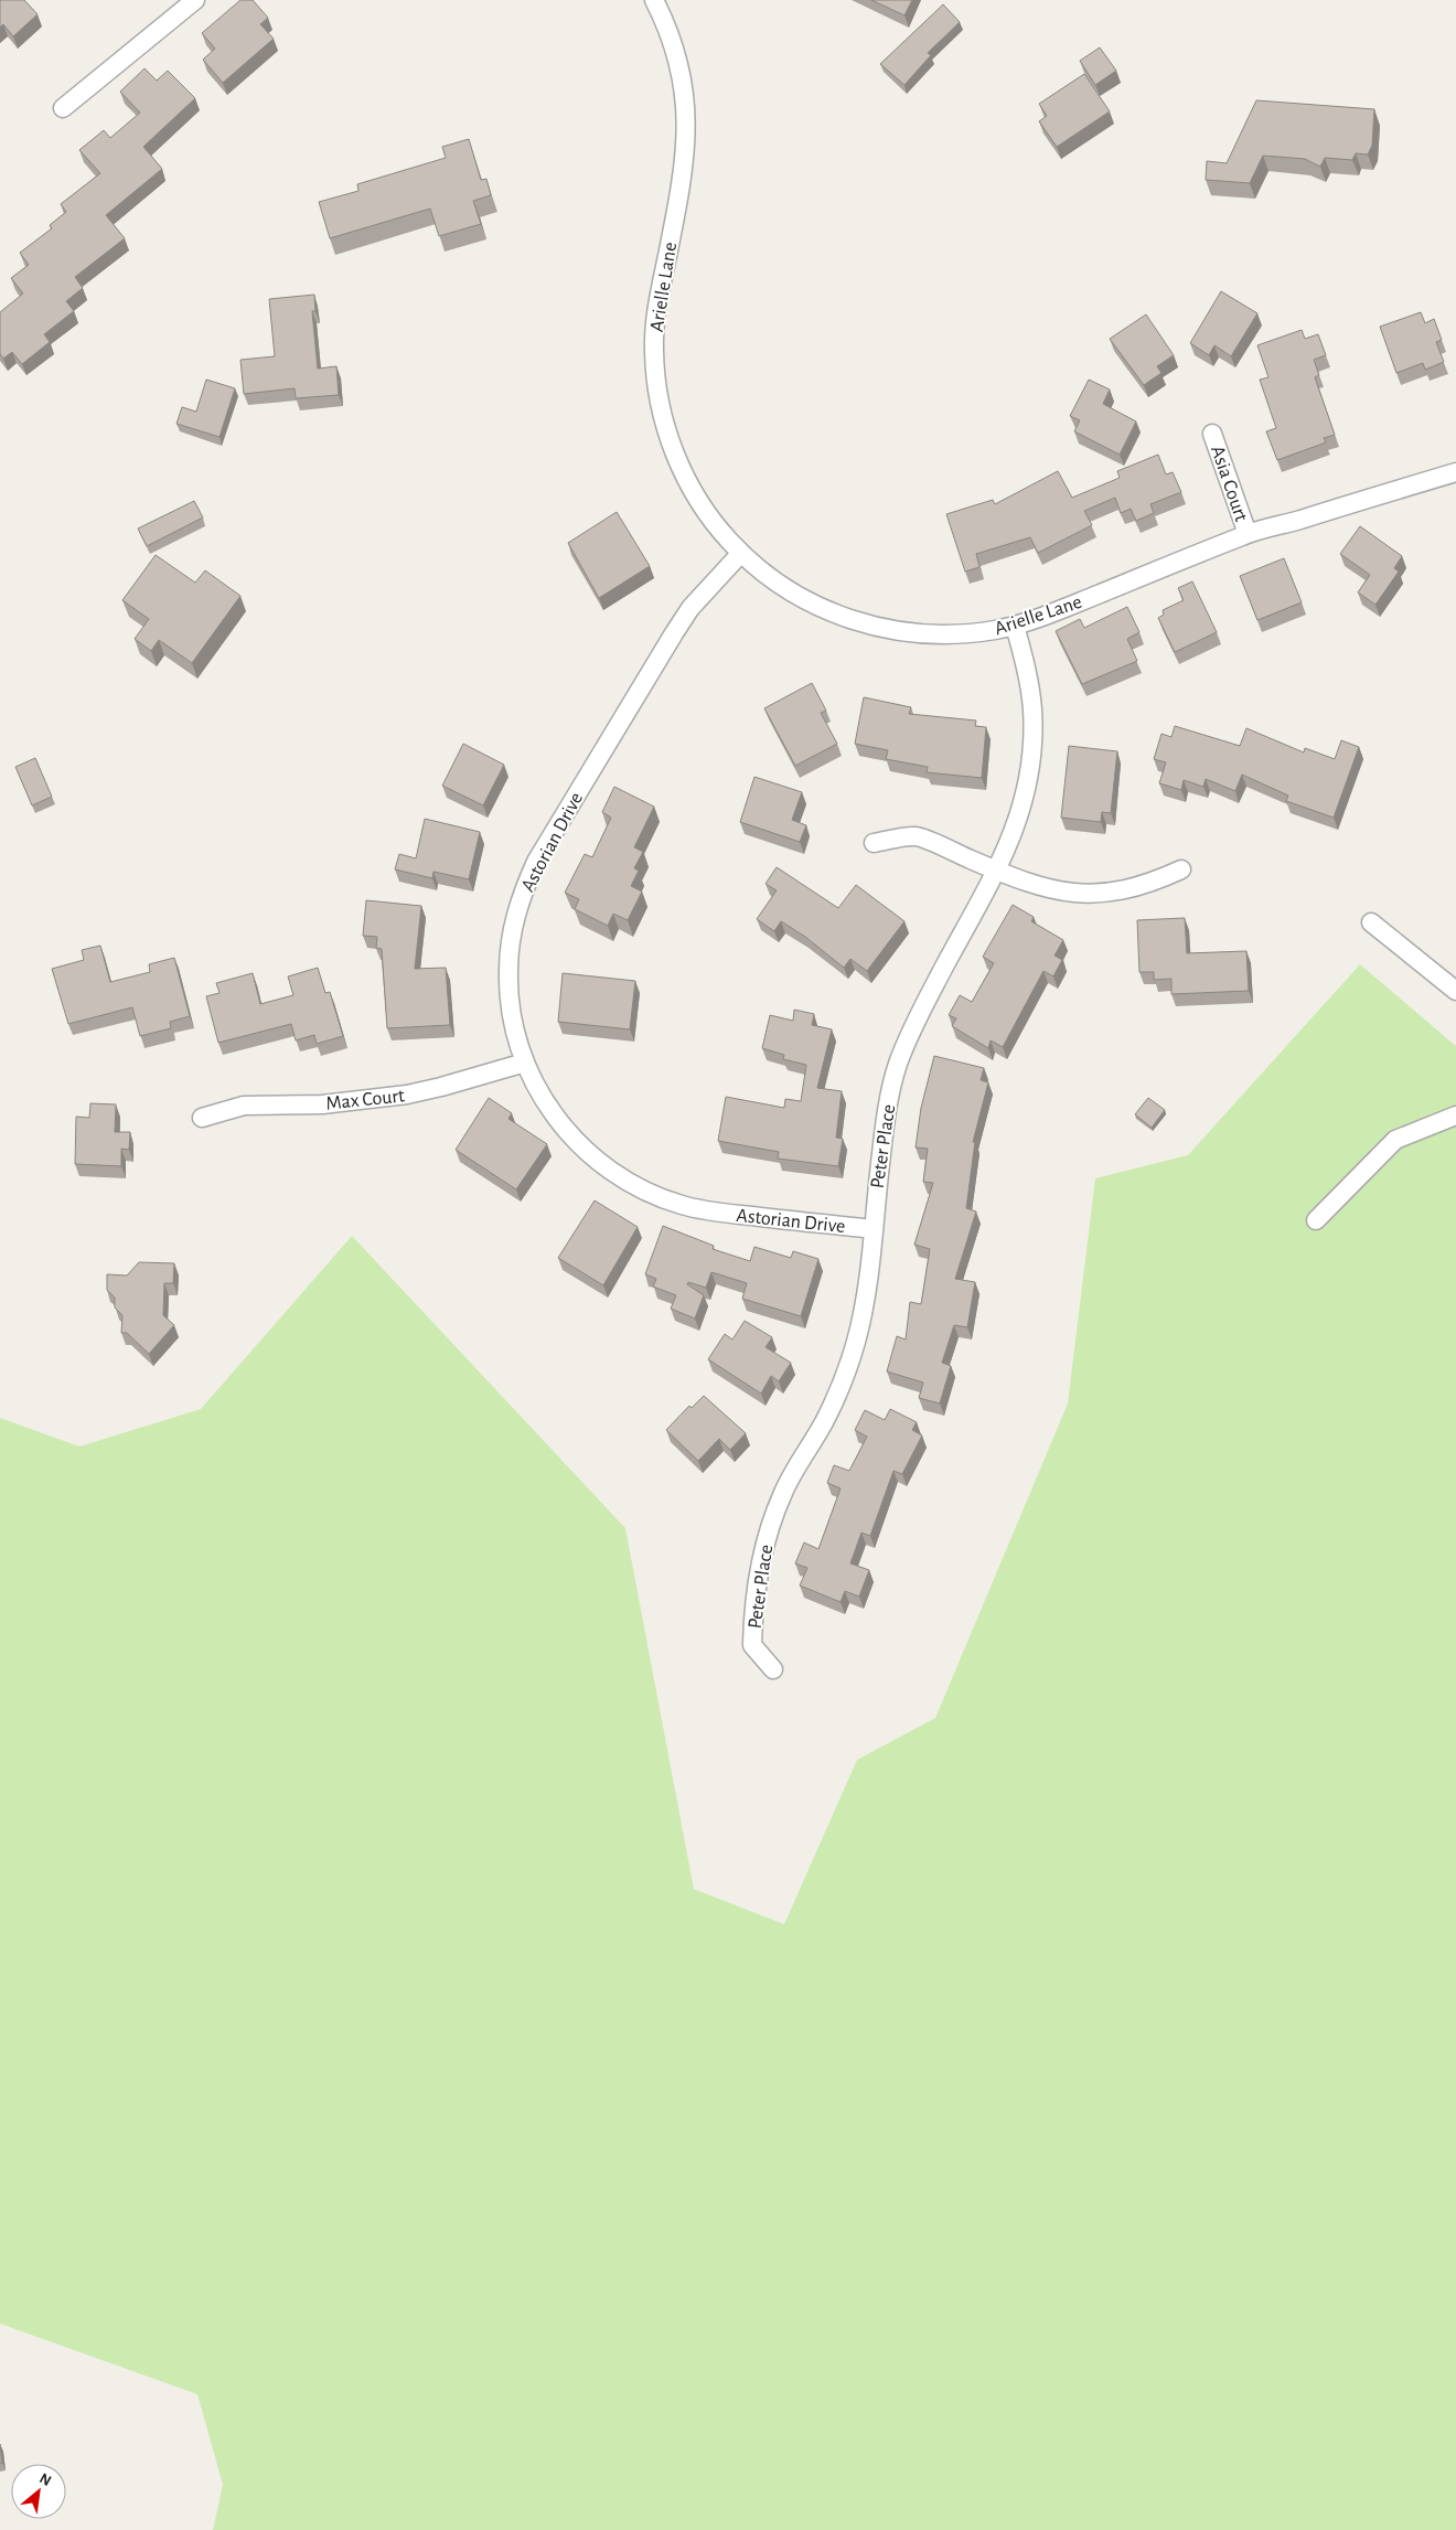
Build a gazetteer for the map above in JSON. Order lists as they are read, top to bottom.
{
  "streets": {
    "street": [
      "Arielle Lane",
      "Asia Court",
      "Astorian Drive",
      "Max Court",
      "Peter Place"
    ]
  },
  "crossings": [
    ["Arielle Lane", "Asia Court"],
    ["Arielle Lane", "Astorian Drive"],
    ["Arielle Lane", "Peter Place"],
    ["Astorian Drive", "Max Court"],
    ["Astorian Drive", "Peter Place"]
  ],
  "north": "top right"
}
